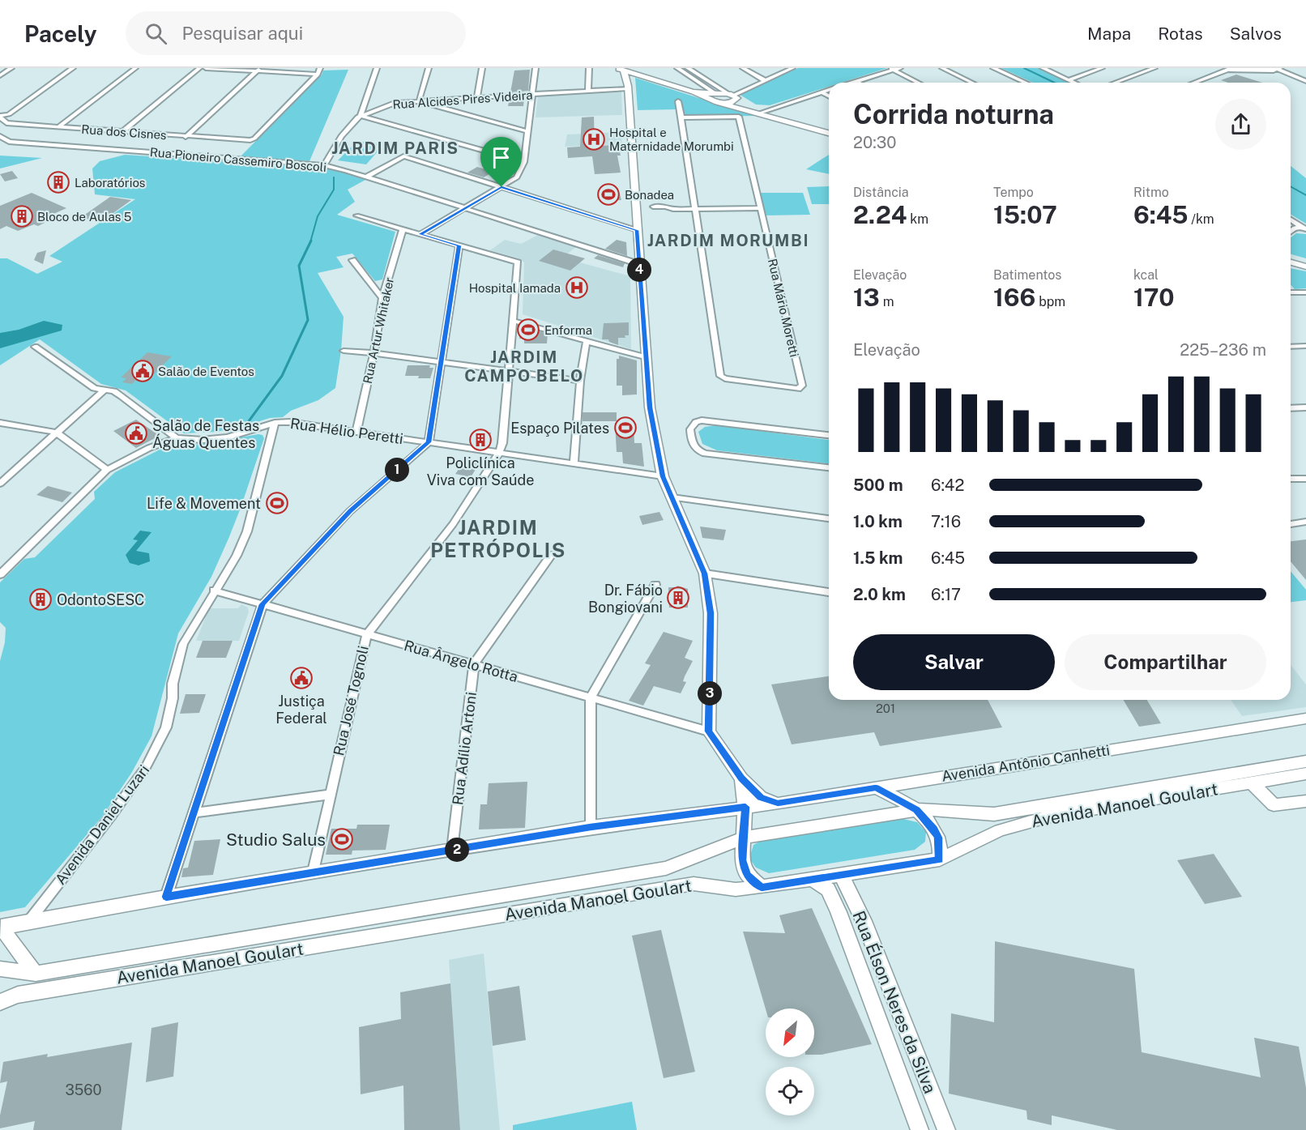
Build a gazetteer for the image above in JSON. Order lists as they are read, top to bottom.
{
  "streets": {
    "street": [
      "Rua Alcides Pires Videira",
      "Rua dos Cisnes",
      "Rua Pioneiro Cassemiro Boscoli",
      "Rua Mário Moretti",
      "Rua Artur Whitaker",
      "Rua Hélio Peretti",
      "Rua Ângelo Rotta",
      "Rua José Tognoli",
      "Rua Adílio Artoni",
      "Avenida Antônio Canhetti",
      "Avenida Manoel Goulart",
      "Avenida Daniel Luzari",
      "Rua Élson Neres da Silva"
    ]
  },
  "crossings": [
    ["Rua Alcides Pires Videira", "Rua Pioneiro Cassemiro Boscoli"],
    ["Rua Artur Whitaker", "Rua Hélio Peretti"],
    ["Rua Hélio Peretti", "Rua José Tognoli"],
    ["Rua Hélio Peretti", "Avenida Daniel Luzari"],
    ["Rua Ângelo Rotta", "Rua José Tognoli"],
    ["Rua Ângelo Rotta", "Rua Adílio Artoni"],
    ["Rua Ângelo Rotta", "Avenida Daniel Luzari"],
    ["Rua José Tognoli", "Avenida Antônio Canhetti"],
    ["Rua Adílio Artoni", "Avenida Antônio Canhetti"],
    ["Avenida Antônio Canhetti", "Avenida Daniel Luzari"],
    ["Avenida Manoel Goulart", "Rua Élson Neres da Silva"]
  ],
  "districts": [
    "JARDIM PARIS",
    "JARDIM MORUMBI",
    "JARDIM CAMPO BELO",
    "JARDIM PETRÓPOLIS"
  ],
  "places": {
    "hospital": ["Hospital e Maternidade Morumbi", "Hospital Iamada"],
    "building": [
      "Laboratórios",
      "Bloco de Aulas 5",
      "Policlínica Viva com Saúde",
      "Dr. Fábio Bongiovani",
      "OdontoSESC"
    ],
    "sports": [
      "Bonadea",
      "Enforma",
      "Espaço Pilates",
      "Life & Movement",
      "Studio Salus"
    ],
    "public building": ["Salão de Eventos", "Salão de Festas Águas Quentes", "Justiça Federal"]
  },
  "house_numbers": ["201", "3560"],
  "north": "bottom left",
  "page": {
    "header": "Pacely",
    "search": "Pesquisar aqui",
    "nav": ["Mapa", "Rotas", "Salvos"],
    "heading": ["Corrida noturna", "20:30"],
    "stats": [
      ["Distância", "2.24 km"],
      ["Tempo", "15:07"],
      ["Ritmo", "6:45 /km"],
      ["Elevação", "13 m"],
      ["Batimentos", "166 bpm"],
      ["kcal", "170"]
    ],
    "pins": [
      "4",
      "1",
      "3",
      "2"
    ],
    "chart": ["Elevação", "225–236 m"],
    "list": [
      {
        "name": "500 m",
        "note": "6:42"
      },
      {
        "name": "1.0 km",
        "note": "7:16"
      },
      {
        "name": "1.5 km",
        "note": "6:45"
      },
      {
        "name": "2.0 km",
        "note": "6:17"
      }
    ],
    "buttons": ["Salvar", "Compartilhar"]
  }
}
